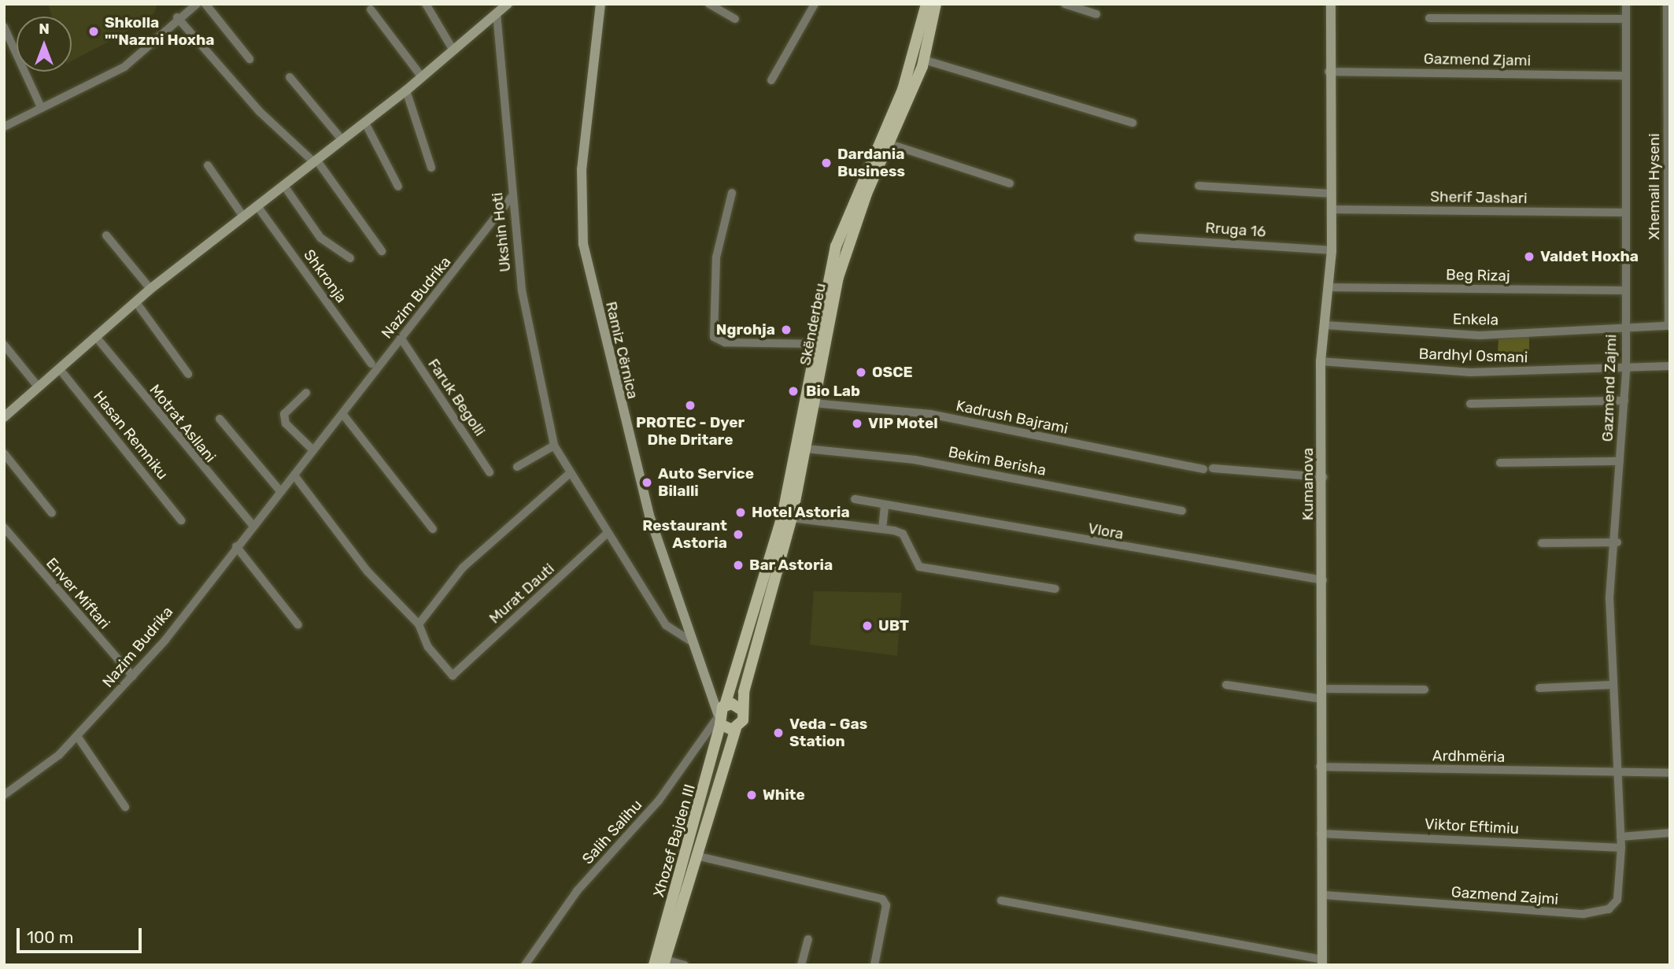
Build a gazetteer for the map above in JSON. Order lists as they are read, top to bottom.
{
  "streets": {
    "main road": ["Skënderbeu", "Xhozef Bajden III"],
    "street": [
      "Gazmend Zjami",
      "Xhemail Hyseni",
      "Sherif Jashari",
      "Rruga 16",
      "Ukshin Hoti",
      "Beg Rizaj",
      "Shkronja",
      "Nazim Budrika",
      "Enkela",
      "Ramiz Cërnica",
      "Bardhyl Osmani",
      "Gazmend Zajmi",
      "Faruk Begolli",
      "Kadrush Bajrami",
      "Motrat Asllani",
      "Hasan Remniku",
      "Bekim Berisha",
      "Kumanova",
      "Vlora",
      "Enver Miftari",
      "Murat Dauti",
      "Ardhmëria",
      "Viktor Eftimiu",
      "Salih Salihu"
    ]
  },
  "crossings": [
    ["Gazmend Zjami", "Gazmend Zajmi"],
    ["Gazmend Zjami", "Kumanova"],
    ["Xhemail Hyseni", "Enkela"],
    ["Xhemail Hyseni", "Gazmend Zajmi"],
    ["Sherif Jashari", "Gazmend Zajmi"],
    ["Sherif Jashari", "Kumanova"],
    ["Rruga 16", "Kumanova"],
    ["Ukshin Hoti", "Nazim Budrika"],
    ["Ukshin Hoti", "Ramiz Cërnica"],
    ["Ukshin Hoti", "Murat Dauti"],
    ["Beg Rizaj", "Gazmend Zajmi"],
    ["Beg Rizaj", "Kumanova"],
    ["Nazim Budrika", "Faruk Begolli"],
    ["Nazim Budrika", "Motrat Asllani"],
    ["Nazim Budrika", "Enver Miftari"],
    ["Enkela", "Gazmend Zajmi"],
    ["Enkela", "Kumanova"],
    ["Skënderbeu", "Ramiz Cërnica"],
    ["Skënderbeu", "Kadrush Bajrami"],
    ["Skënderbeu", "Bekim Berisha"],
    ["Skënderbeu", "Salih Salihu"],
    ["Skënderbeu", "Xhozef Bajden III"],
    ["Ramiz Cërnica", "Salih Salihu"],
    ["Ramiz Cërnica", "Xhozef Bajden III"],
    ["Bardhyl Osmani", "Gazmend Zajmi"],
    ["Bardhyl Osmani", "Kumanova"],
    ["Gazmend Zajmi", "Kumanova"],
    ["Gazmend Zajmi", "Ardhmëria"],
    ["Gazmend Zajmi", "Viktor Eftimiu"],
    ["Kumanova", "Vlora"],
    ["Kumanova", "Ardhmëria"],
    ["Kumanova", "Viktor Eftimiu"],
    ["Salih Salihu", "Xhozef Bajden III"]
  ],
  "places": [
    "Shkolla \"\"Nazmi Hoxha",
    "Dardania Business",
    "Valdet Hoxha",
    "Ngrohja",
    "OSCE",
    "Bio Lab",
    "PROTEC - Dyer Dhe Dritare",
    "VIP Motel",
    "Auto Service Bilalli",
    "Hotel Astoria",
    "Restaurant Astoria",
    "Bar Astoria",
    "UBT",
    "Veda - Gas Station",
    "White"
  ],
  "scale_bar": "100 m",
  "north": "top"
}
